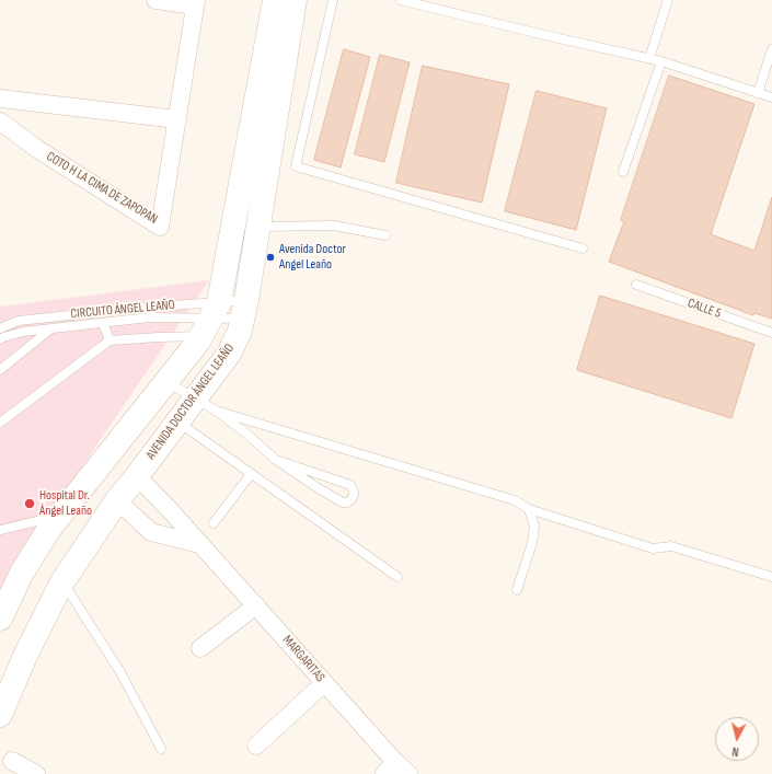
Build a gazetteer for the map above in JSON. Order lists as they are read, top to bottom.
{
  "streets": {
    "street": ["COTO H LA CIMA DE ZAPOPAN", "AVENIDA DOCTOR ÁNGEL LEAÑO", "MARGARITAS"],
    "lane": ["CALLE 5", "CIRCUITO ÁNGEL LEAÑO"]
  },
  "crossings": [
    ["CIRCUITO ÁNGEL LEAÑO", "AVENIDA DOCTOR ÁNGEL LEAÑO"],
    ["AVENIDA DOCTOR ÁNGEL LEAÑO", "MARGARITAS"]
  ],
  "places": ["Avenida Doctor Angel Leaño", "Hospital Dr. Ángel Leaño"],
  "north": "bottom"
}
